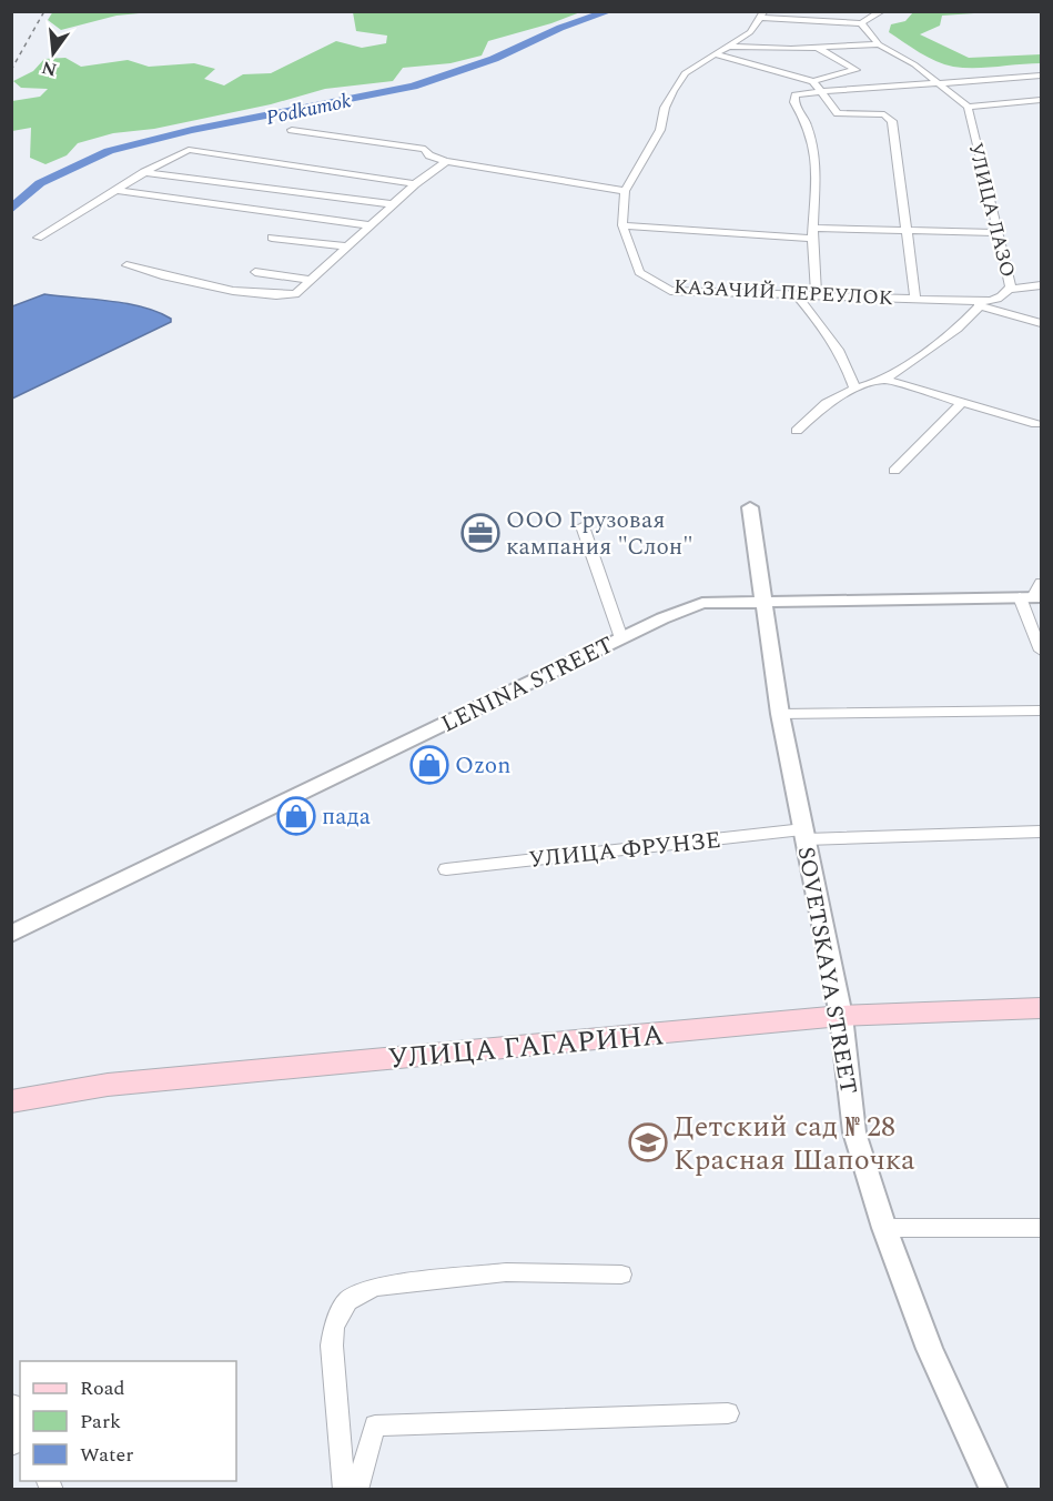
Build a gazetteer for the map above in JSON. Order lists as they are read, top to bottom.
{
  "streets": {
    "main road": ["УЛИЦА ГАГАРИНА"],
    "street": [
      "УЛИЦА ЛАЗО",
      "КАЗАЧИЙ ПЕРЕУЛОК",
      "LENINA STREET",
      "УЛИЦА ФРУНЗЕ",
      "SOVETSKAYA STREET"
    ]
  },
  "crossings": [
    ["УЛИЦА ЛАЗО", "КАЗАЧИЙ ПЕРЕУЛОК"],
    ["LENINA STREET", "SOVETSKAYA STREET"],
    ["УЛИЦА ФРУНЗЕ", "SOVETSKAYA STREET"],
    ["SOVETSKAYA STREET", "УЛИЦА ГАГАРИНА"]
  ],
  "water": ["Podkumok"],
  "places": {
    "office": ["ООО Грузовая кампания \"Слон\""],
    "shop": ["Ozon", "пада"],
    "school or university": ["Детский сад № 28 Красная Шапочка"]
  },
  "legend": ["Road", "Park", "Water"],
  "north": "bottom"
}
